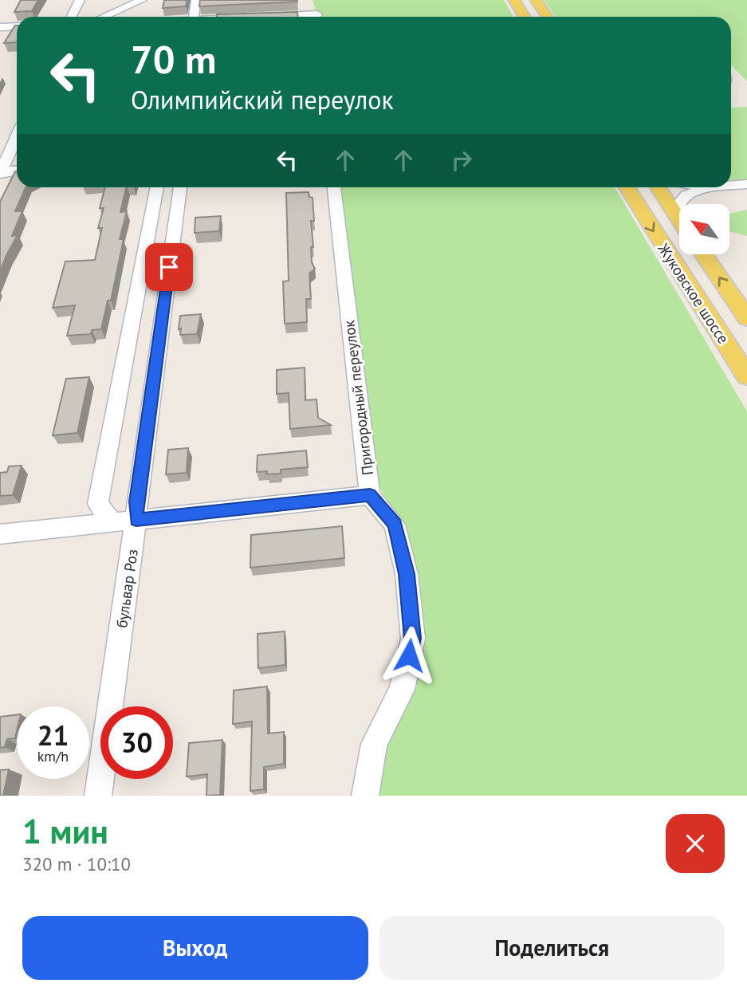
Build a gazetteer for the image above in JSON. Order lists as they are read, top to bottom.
{
  "streets": {
    "main road": ["Жуковское шоссе"],
    "street": ["Пригородный переулок", "бульвар Роз"]
  },
  "north": "top left",
  "page": {
    "turn": ["70 m", "Олимпийский переулок"],
    "speed": "21 km/h",
    "limit": "30",
    "heading": ["1 мин", "320 m · 10:10"],
    "buttons": ["Выход", "Поделиться"]
  }
}
